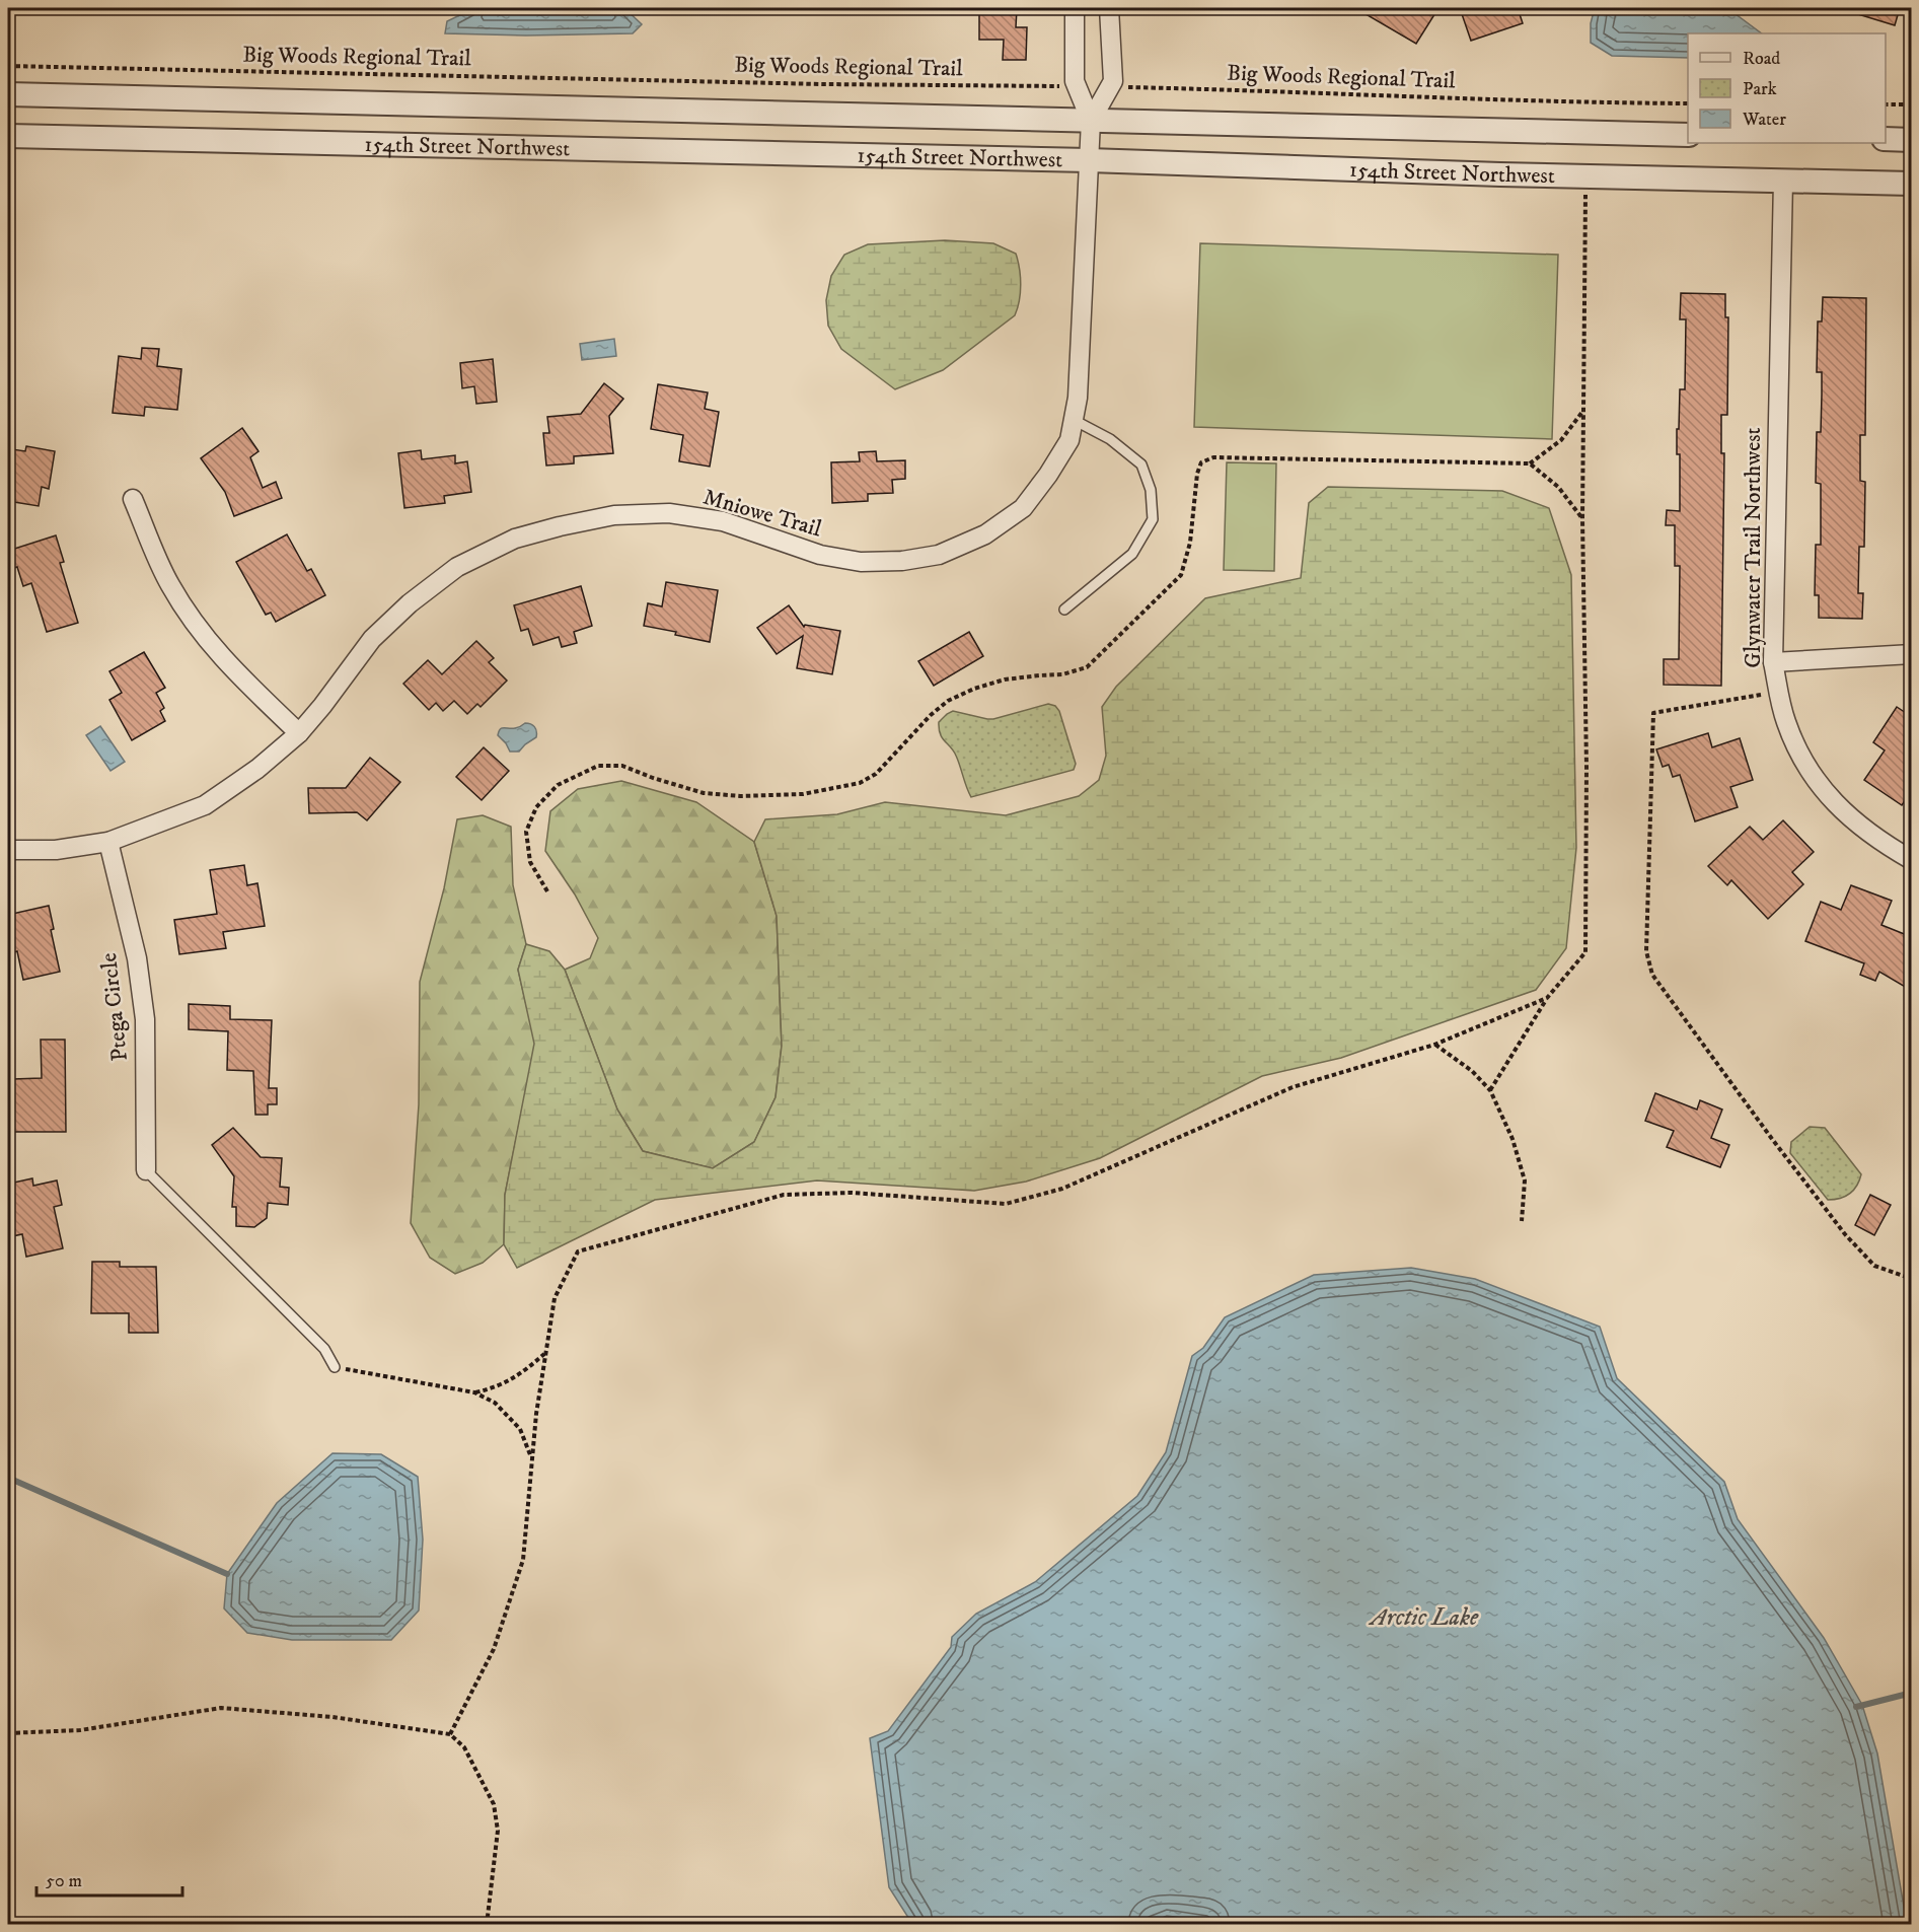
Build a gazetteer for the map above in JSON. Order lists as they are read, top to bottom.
{
  "streets": {
    "street": [
      "154th Street Northwest",
      "Mniowe Trail",
      "Glynwater Trail Northwest",
      "Ptega Circle"
    ],
    "path": ["Big Woods Regional Trail"]
  },
  "crossings": [
    ["154th Street Northwest", "Mniowe Trail"],
    ["154th Street Northwest", "Glynwater Trail Northwest"],
    ["Mniowe Trail", "Ptega Circle"]
  ],
  "water": ["Arctic Lake"],
  "legend": ["Road", "Park", "Water"],
  "scale_bar": "50 m"
}
